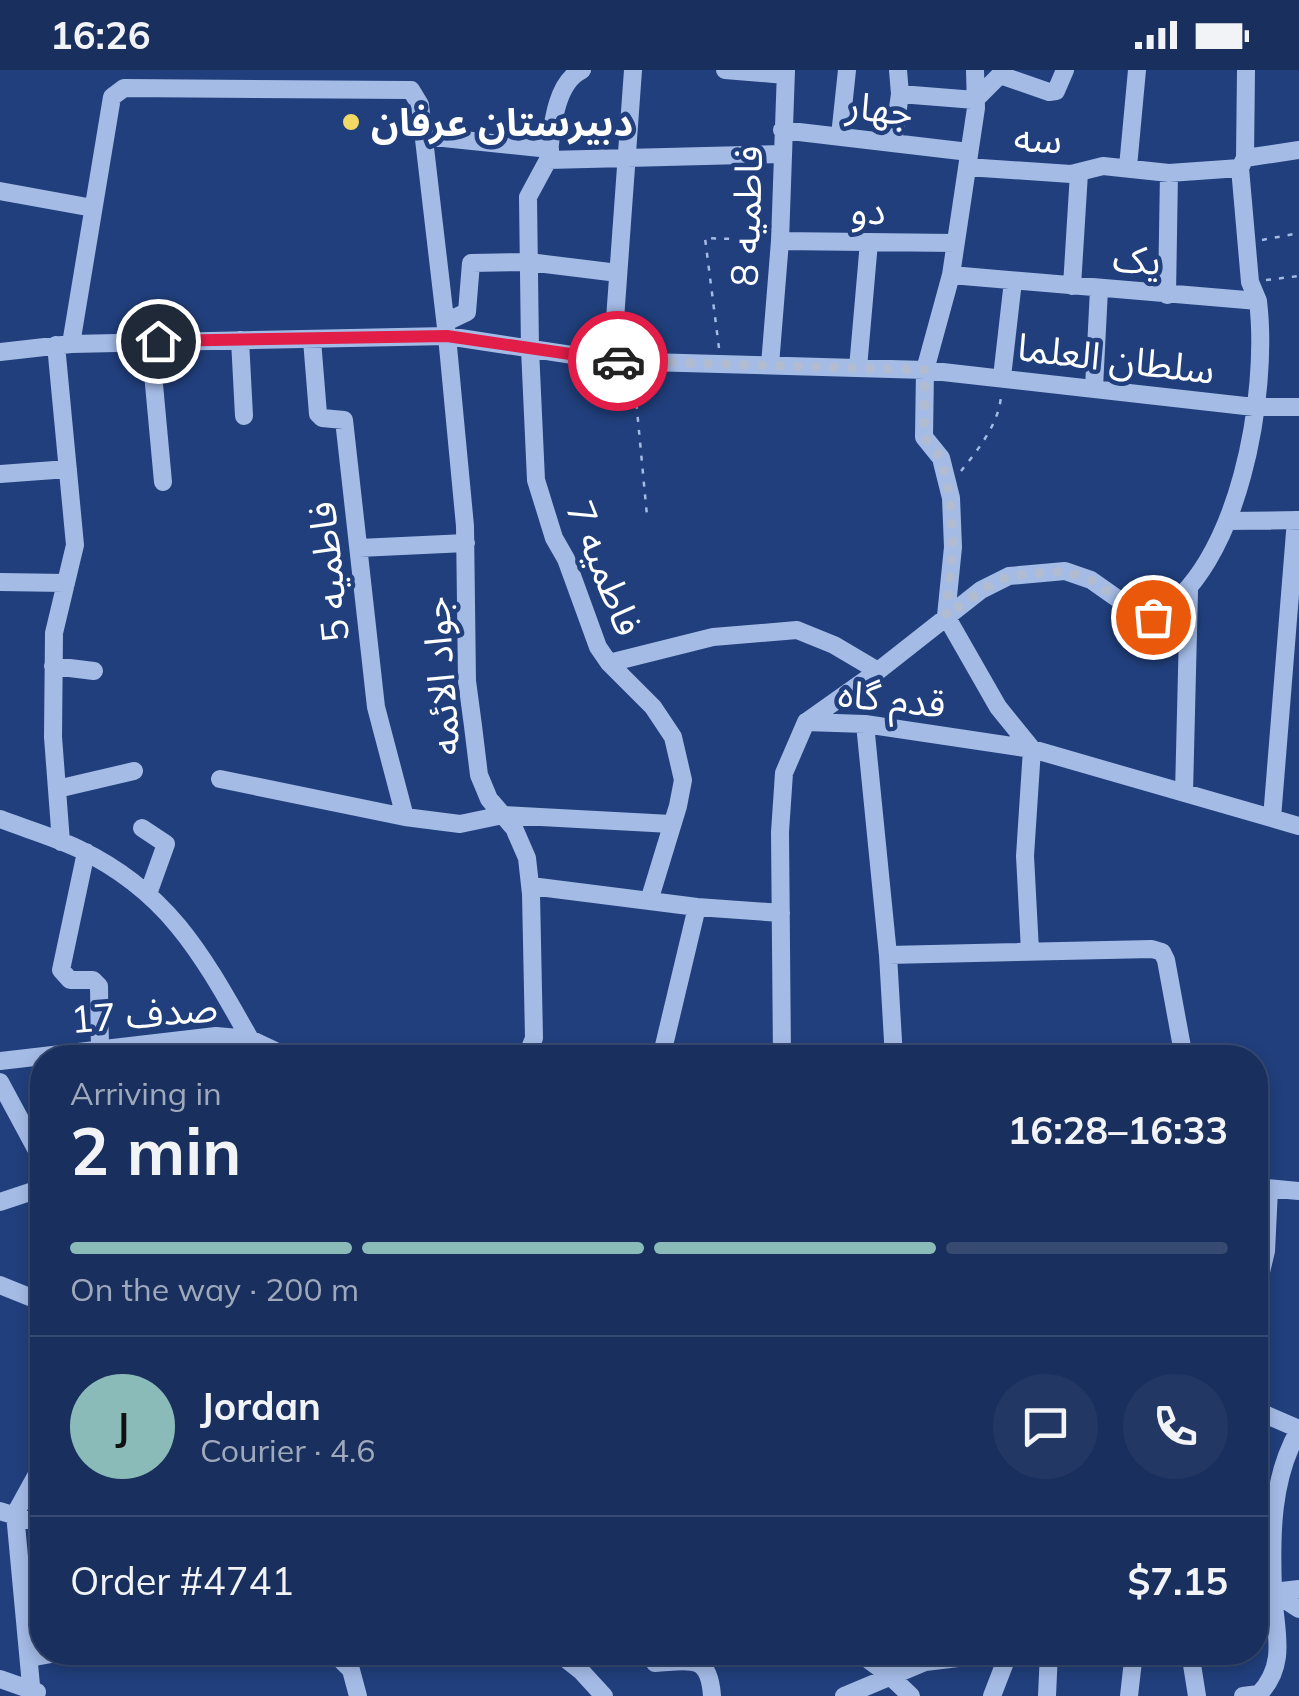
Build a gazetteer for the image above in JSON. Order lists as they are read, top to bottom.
{
  "streets": {
    "street": [
      "جهار",
      "سه",
      "دو",
      "فاطمیه 8",
      "یک",
      "سلطان العلما",
      "فاطمیه 7",
      "فاطمیه 5",
      "جواد الائمه",
      "قدم گاه",
      "صدف 17"
    ]
  },
  "crossings": [
    ["جهار", "سه"],
    ["جهار", "فاطمیه 8"],
    ["دو", "فاطمیه 8"],
    ["فاطمیه 8", "سلطان العلما"],
    ["سلطان العلما", "فاطمیه 7"],
    ["سلطان العلما", "فاطمیه 5"],
    ["سلطان العلما", "جواد الائمه"]
  ],
  "places": ["دبیرستان عرفان"],
  "page": {
    "status": "16:26",
    "heading": ["2 min", "Arriving in", "16:28–16:33"],
    "panel": [
      "Jordan",
      "Courier · 4.6",
      "Order #4741",
      "$7.15"
    ],
    "bar": "On the way · 200 m",
    "round": "J"
  }
}
